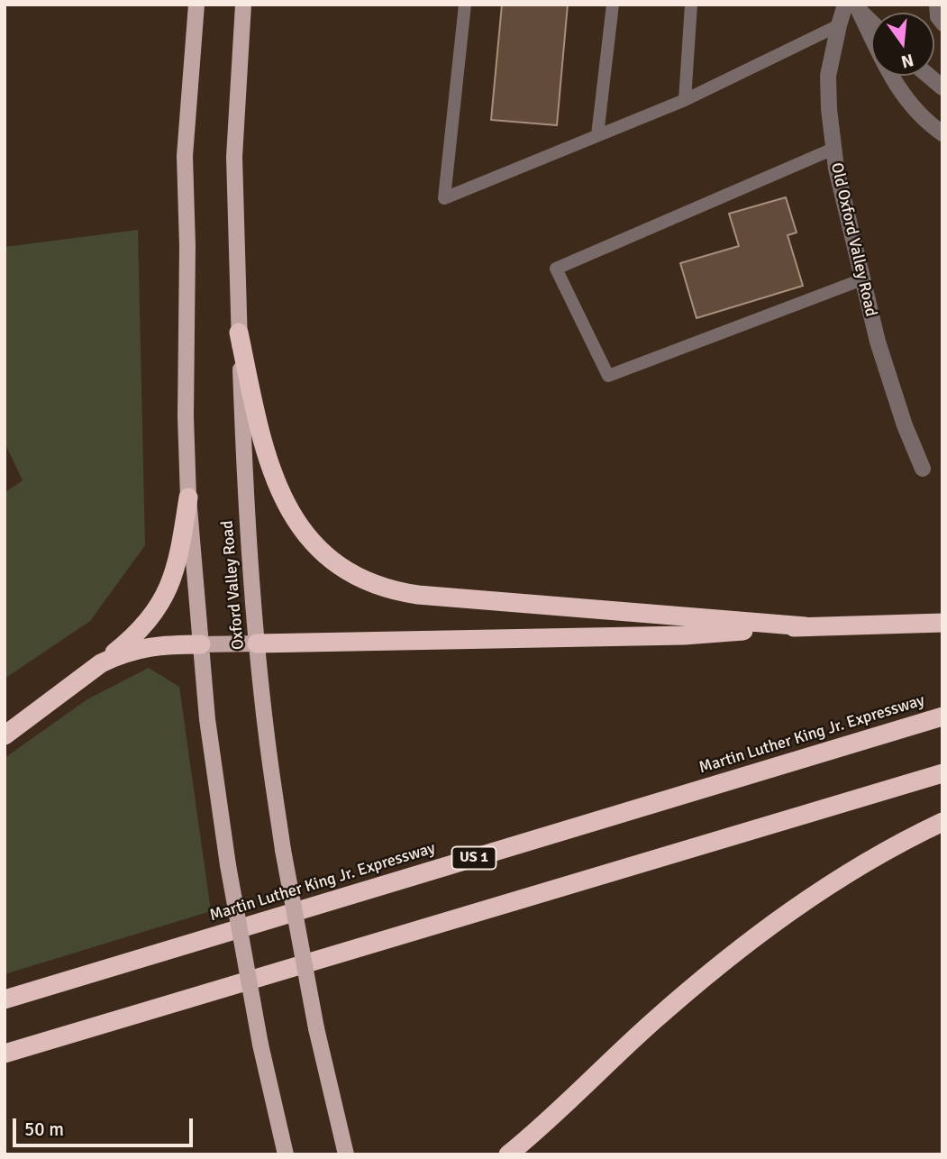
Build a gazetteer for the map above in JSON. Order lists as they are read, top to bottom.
{
  "streets": {
    "highway": ["Martin Luther King Jr. Expressway", "US 1"],
    "main road": ["Oxford Valley Road"],
    "street": ["Old Oxford Valley Road"]
  },
  "scale_bar": "50 m",
  "north": "bottom"
}
